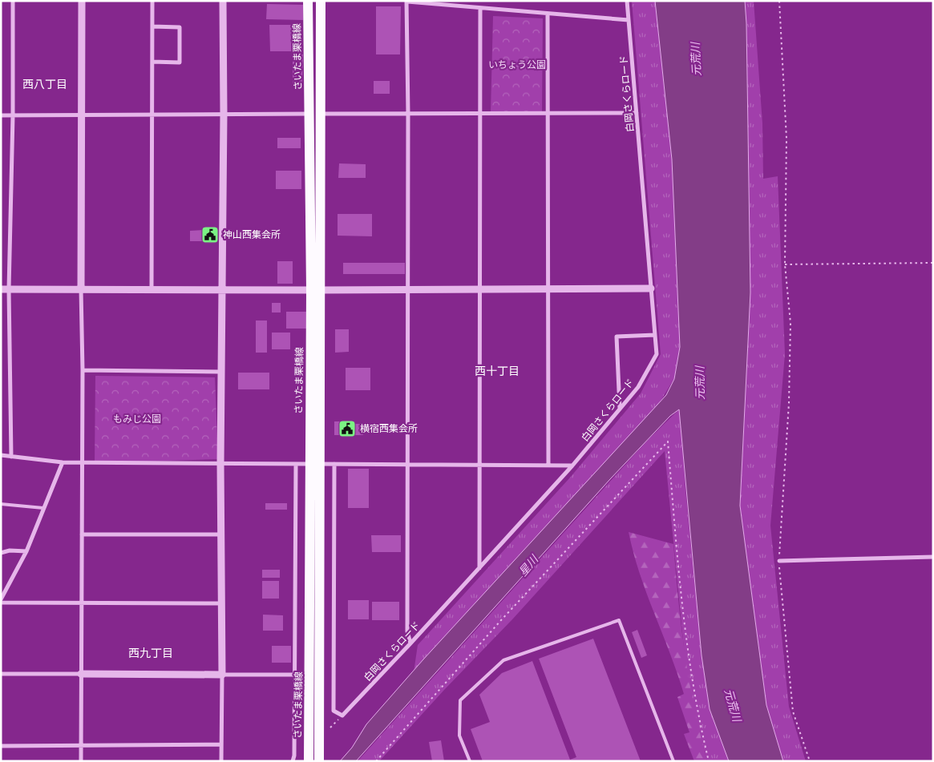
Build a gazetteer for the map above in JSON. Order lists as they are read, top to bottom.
{
  "streets": {
    "main road": ["さいたま栗橋線"],
    "street": ["白岡さくらロード"]
  },
  "districts": ["西八丁目", "西十丁目", "西九丁目"],
  "water": ["元荒川", "星川"],
  "parks": ["いちょう公園", "もみじ公園"],
  "places": {
    "public building": ["神山西集会所", "横宿西集会所"]
  }
}
